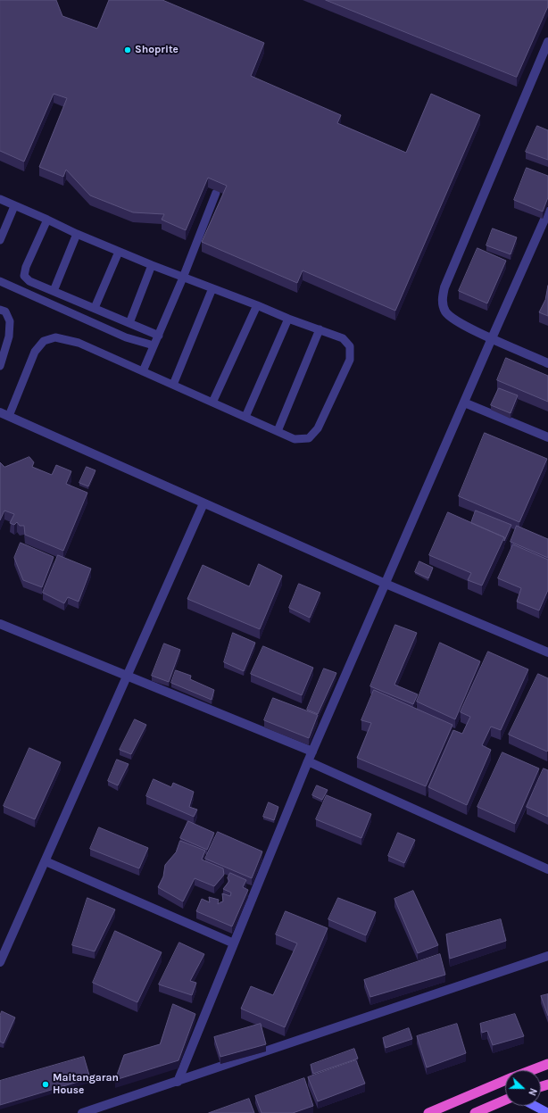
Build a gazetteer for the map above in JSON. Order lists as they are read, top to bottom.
{
  "places": ["Shoprite", "Maitangaran House"],
  "north": "right"
}
